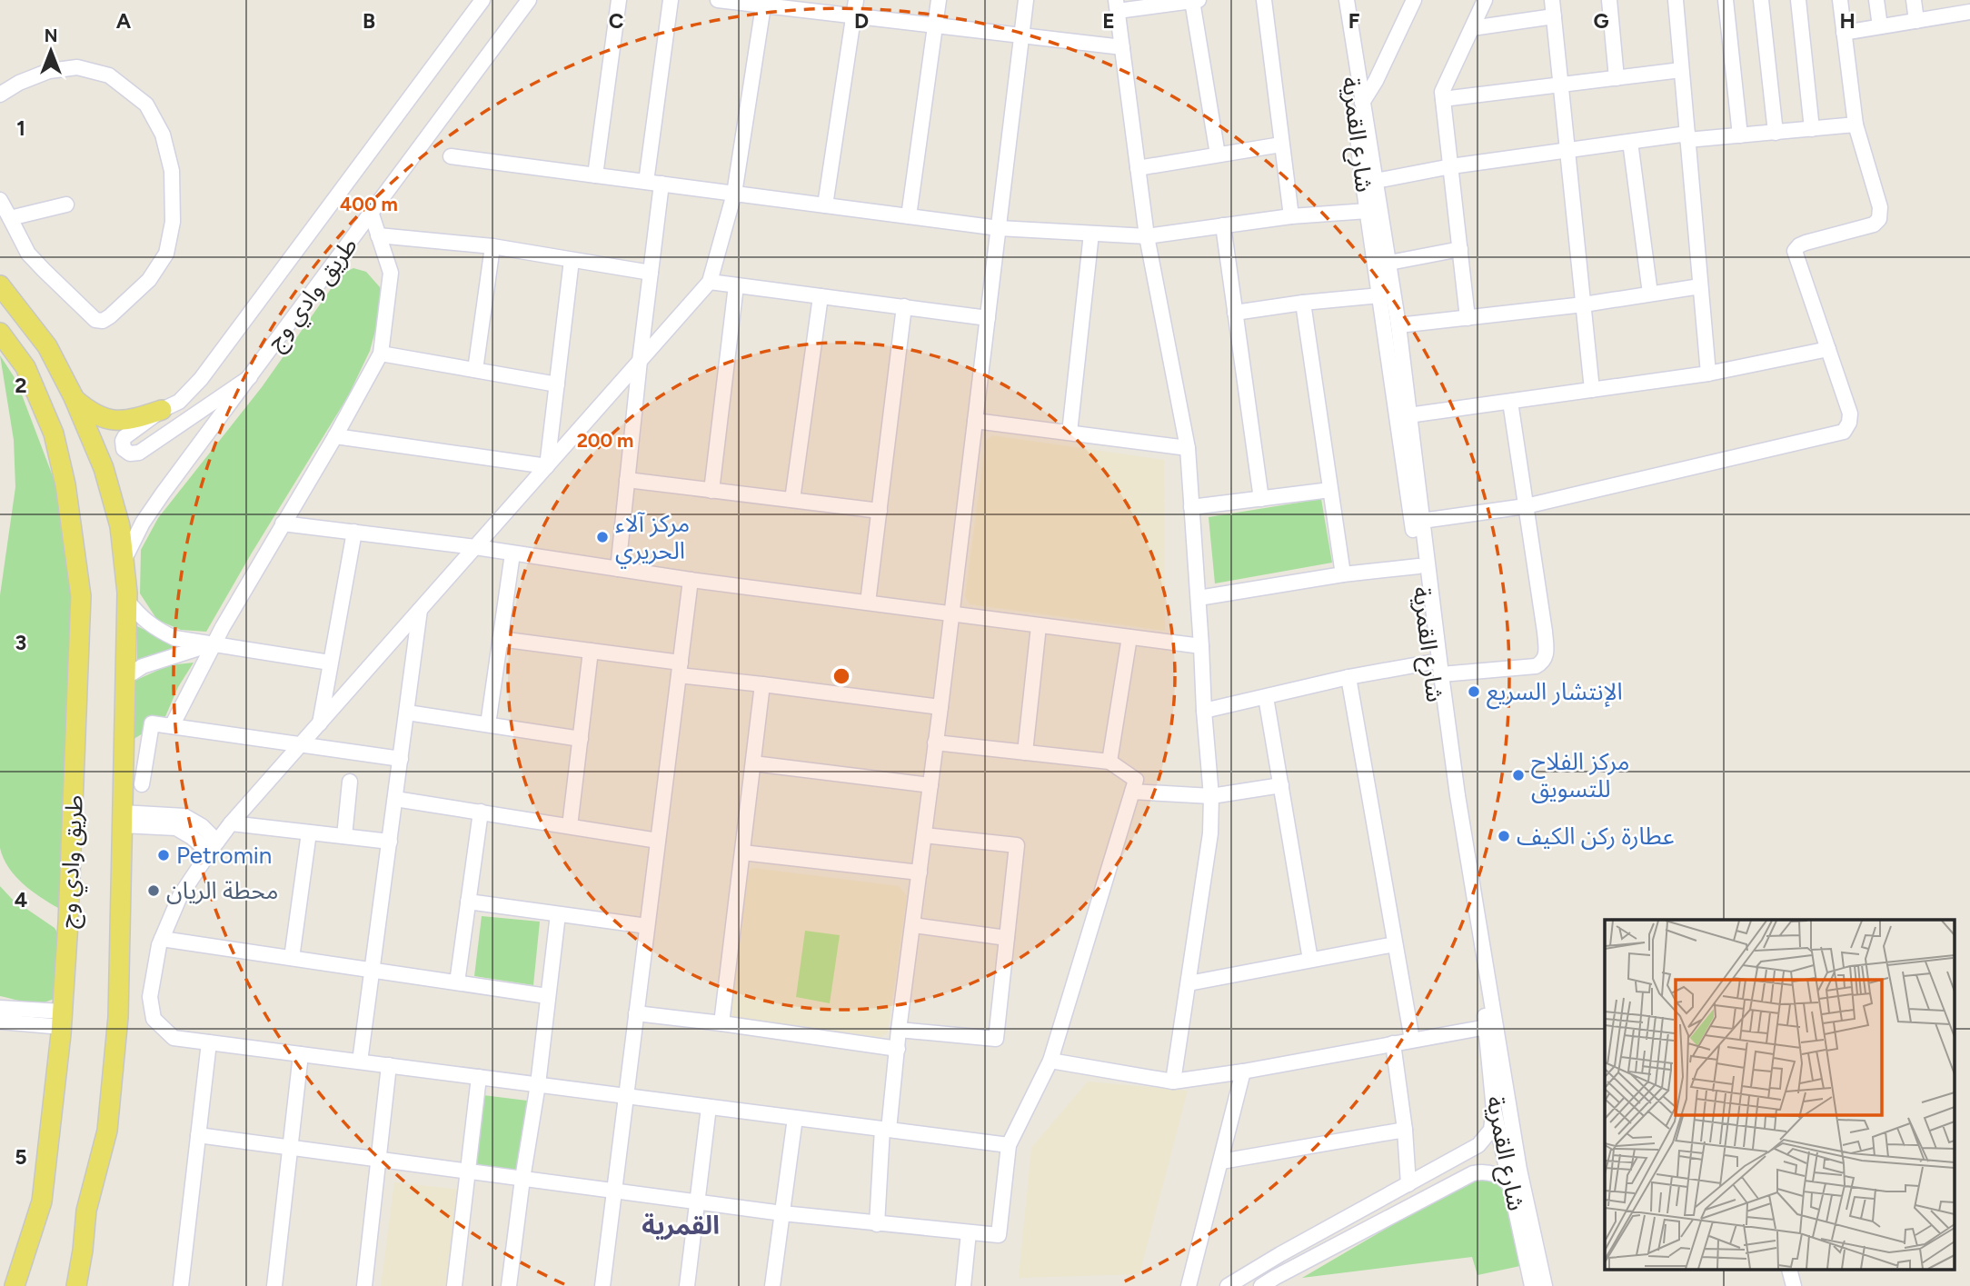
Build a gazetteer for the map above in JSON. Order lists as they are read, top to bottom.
{
  "streets": {
    "main road": ["طريق وادي وج"],
    "street": ["شارع القمرية"]
  },
  "districts": ["القمرية"],
  "places": [
    "مركز آلاء الحريري",
    "الإنتشار السريع",
    "مركز الفلاح للتسويق",
    "عطارة ركن الكيف",
    "Petromin",
    "محطة الريان"
  ],
  "north": "top",
  "grid": {
    "columns": [
      "A",
      "B",
      "C",
      "D",
      "E",
      "F",
      "G",
      "H"
    ],
    "rows": [
      "1",
      "2",
      "3",
      "4",
      "5"
    ]
  },
  "rings": ["400 m", "200 m"]
}
